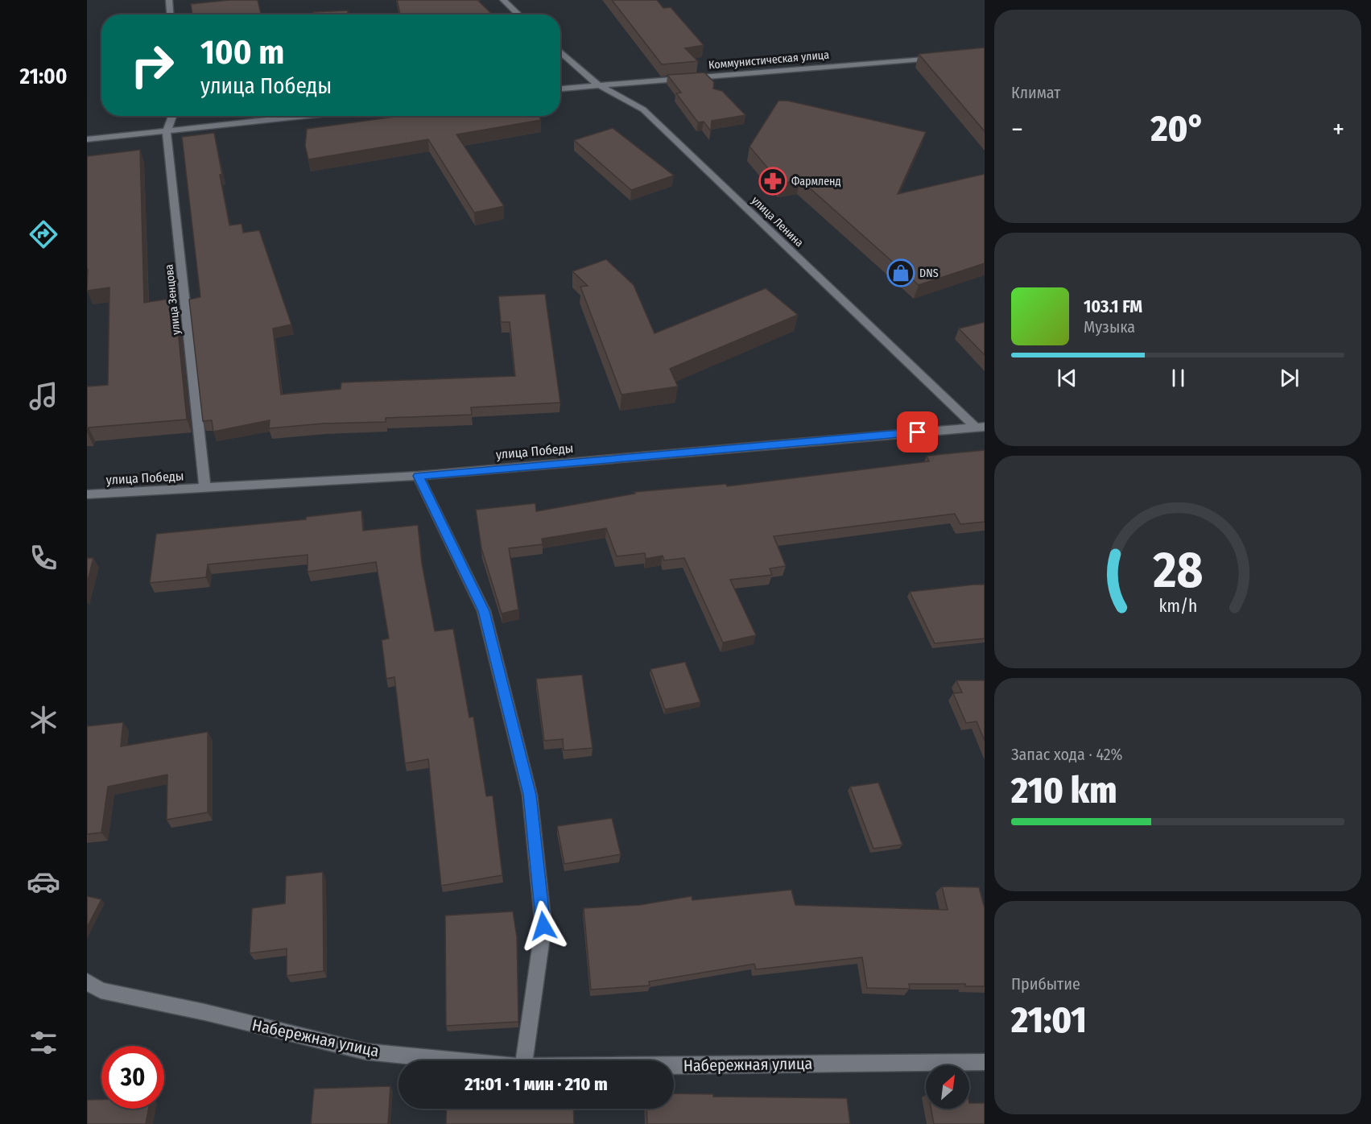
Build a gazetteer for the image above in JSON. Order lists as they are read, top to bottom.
{
  "streets": {
    "street": [
      "Коммунистическая улица",
      "улица Ленина",
      "улица Зенцова",
      "улица Победы",
      "Набережная улица"
    ]
  },
  "crossings": [
    ["Коммунистическая улица", "улица Ленина"],
    ["улица Ленина", "улица Победы"],
    ["улица Зенцова", "улица Победы"]
  ],
  "places": {
    "pharmacy": ["Фармленд"],
    "shop": ["DNS"]
  },
  "north": "top right",
  "page": {
    "tabs": "21:00",
    "tile": [
      "Климат",
      ["Запас хода · 42%", "210 km"],
      ["Прибытие", "21:01"]
    ],
    "turn": ["100 m", "улица Победы"],
    "heat": ["−", "20°", "+"],
    "song": ["103.1 FM", "Музыка"],
    "limit": "30",
    "trip": "21:01 · 1 мин · 210 m",
    "gauge": ["28", "km/h"]
  }
}
